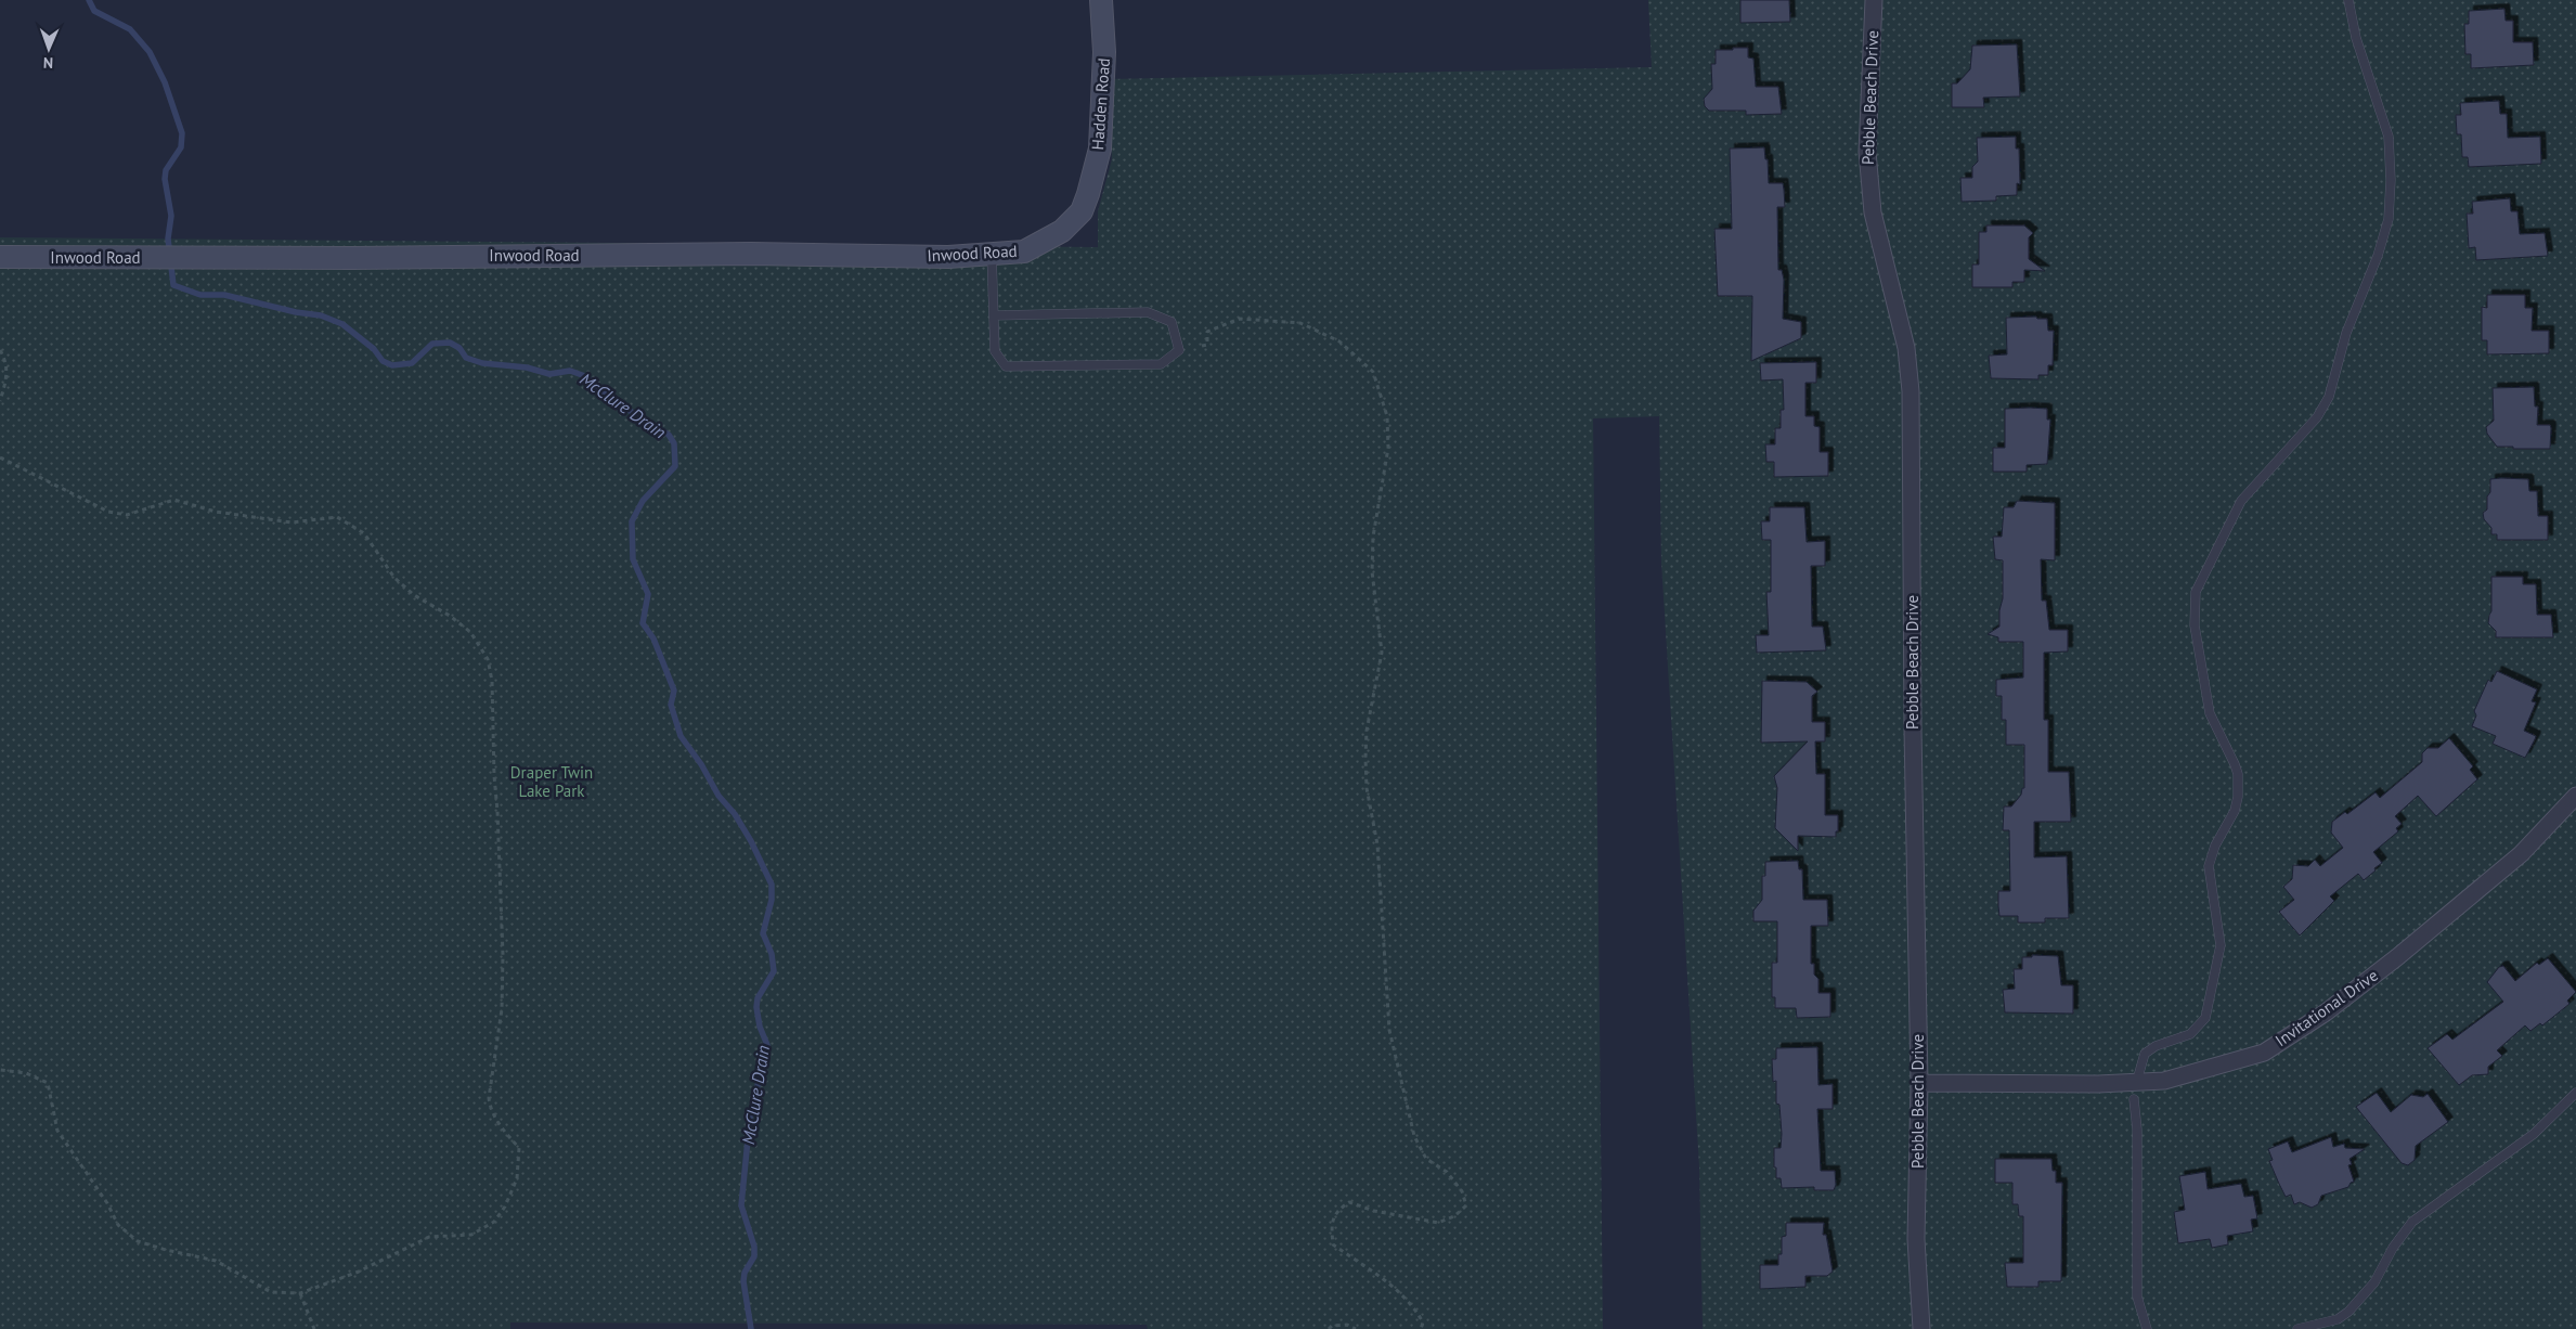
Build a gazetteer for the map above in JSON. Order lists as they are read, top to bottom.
{
  "streets": {
    "street": [
      "Pebble Beach Drive",
      "Hadden Road",
      "Inwood Road",
      "Invitational Drive"
    ]
  },
  "crossings": [
    ["Pebble Beach Drive", "Invitational Drive"],
    ["Hadden Road", "Inwood Road"]
  ],
  "water": ["McClure Drain"],
  "parks": ["Draper Twin Lake Park"],
  "north": "bottom"
}
